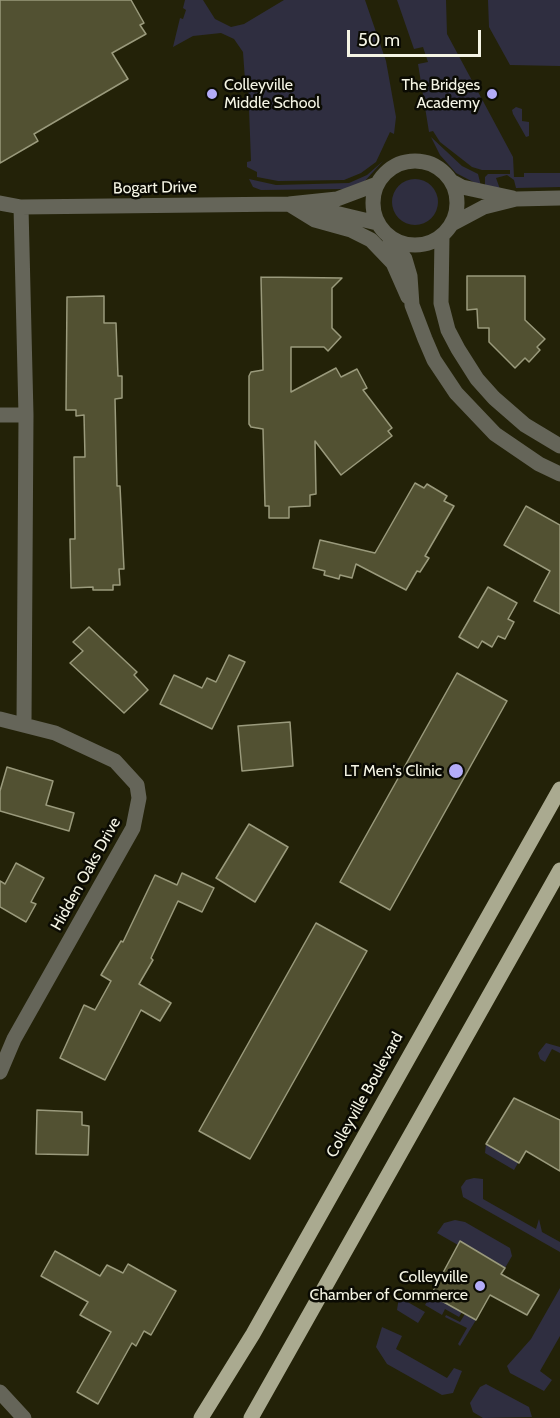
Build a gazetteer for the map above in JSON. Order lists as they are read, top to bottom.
{
  "streets": {
    "main road": ["Colleyville Boulevard"],
    "street": ["Bogart Drive", "Hidden Oaks Drive"]
  },
  "places": [
    "Colleyville Middle School",
    "The Bridges Academy",
    "LT Men's Clinic",
    "Colleyville Chamber of Commerce"
  ],
  "scale_bar": "50 m"
}
